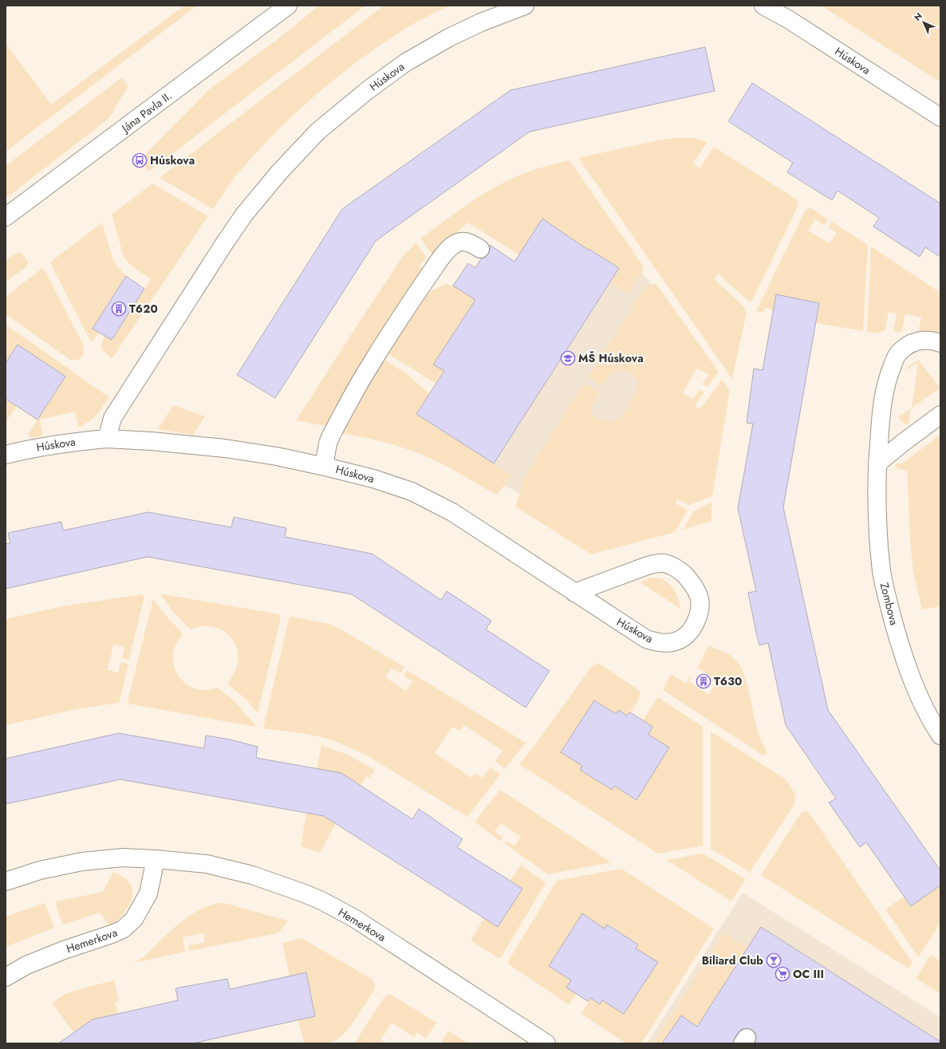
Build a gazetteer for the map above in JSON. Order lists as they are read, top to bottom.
{
  "streets": {
    "street": [
      "Húskova",
      "Jána Pavla II.",
      "Zombova",
      "Hemerkova"
    ]
  },
  "places": {
    "bus stop": ["Húskova"],
    "building": ["T620", "T630"],
    "school or university": ["MŠ Húskova"],
    "bar": ["Biliard Club"],
    "supermarket": ["OC III"]
  },
  "north": "top left"
}
